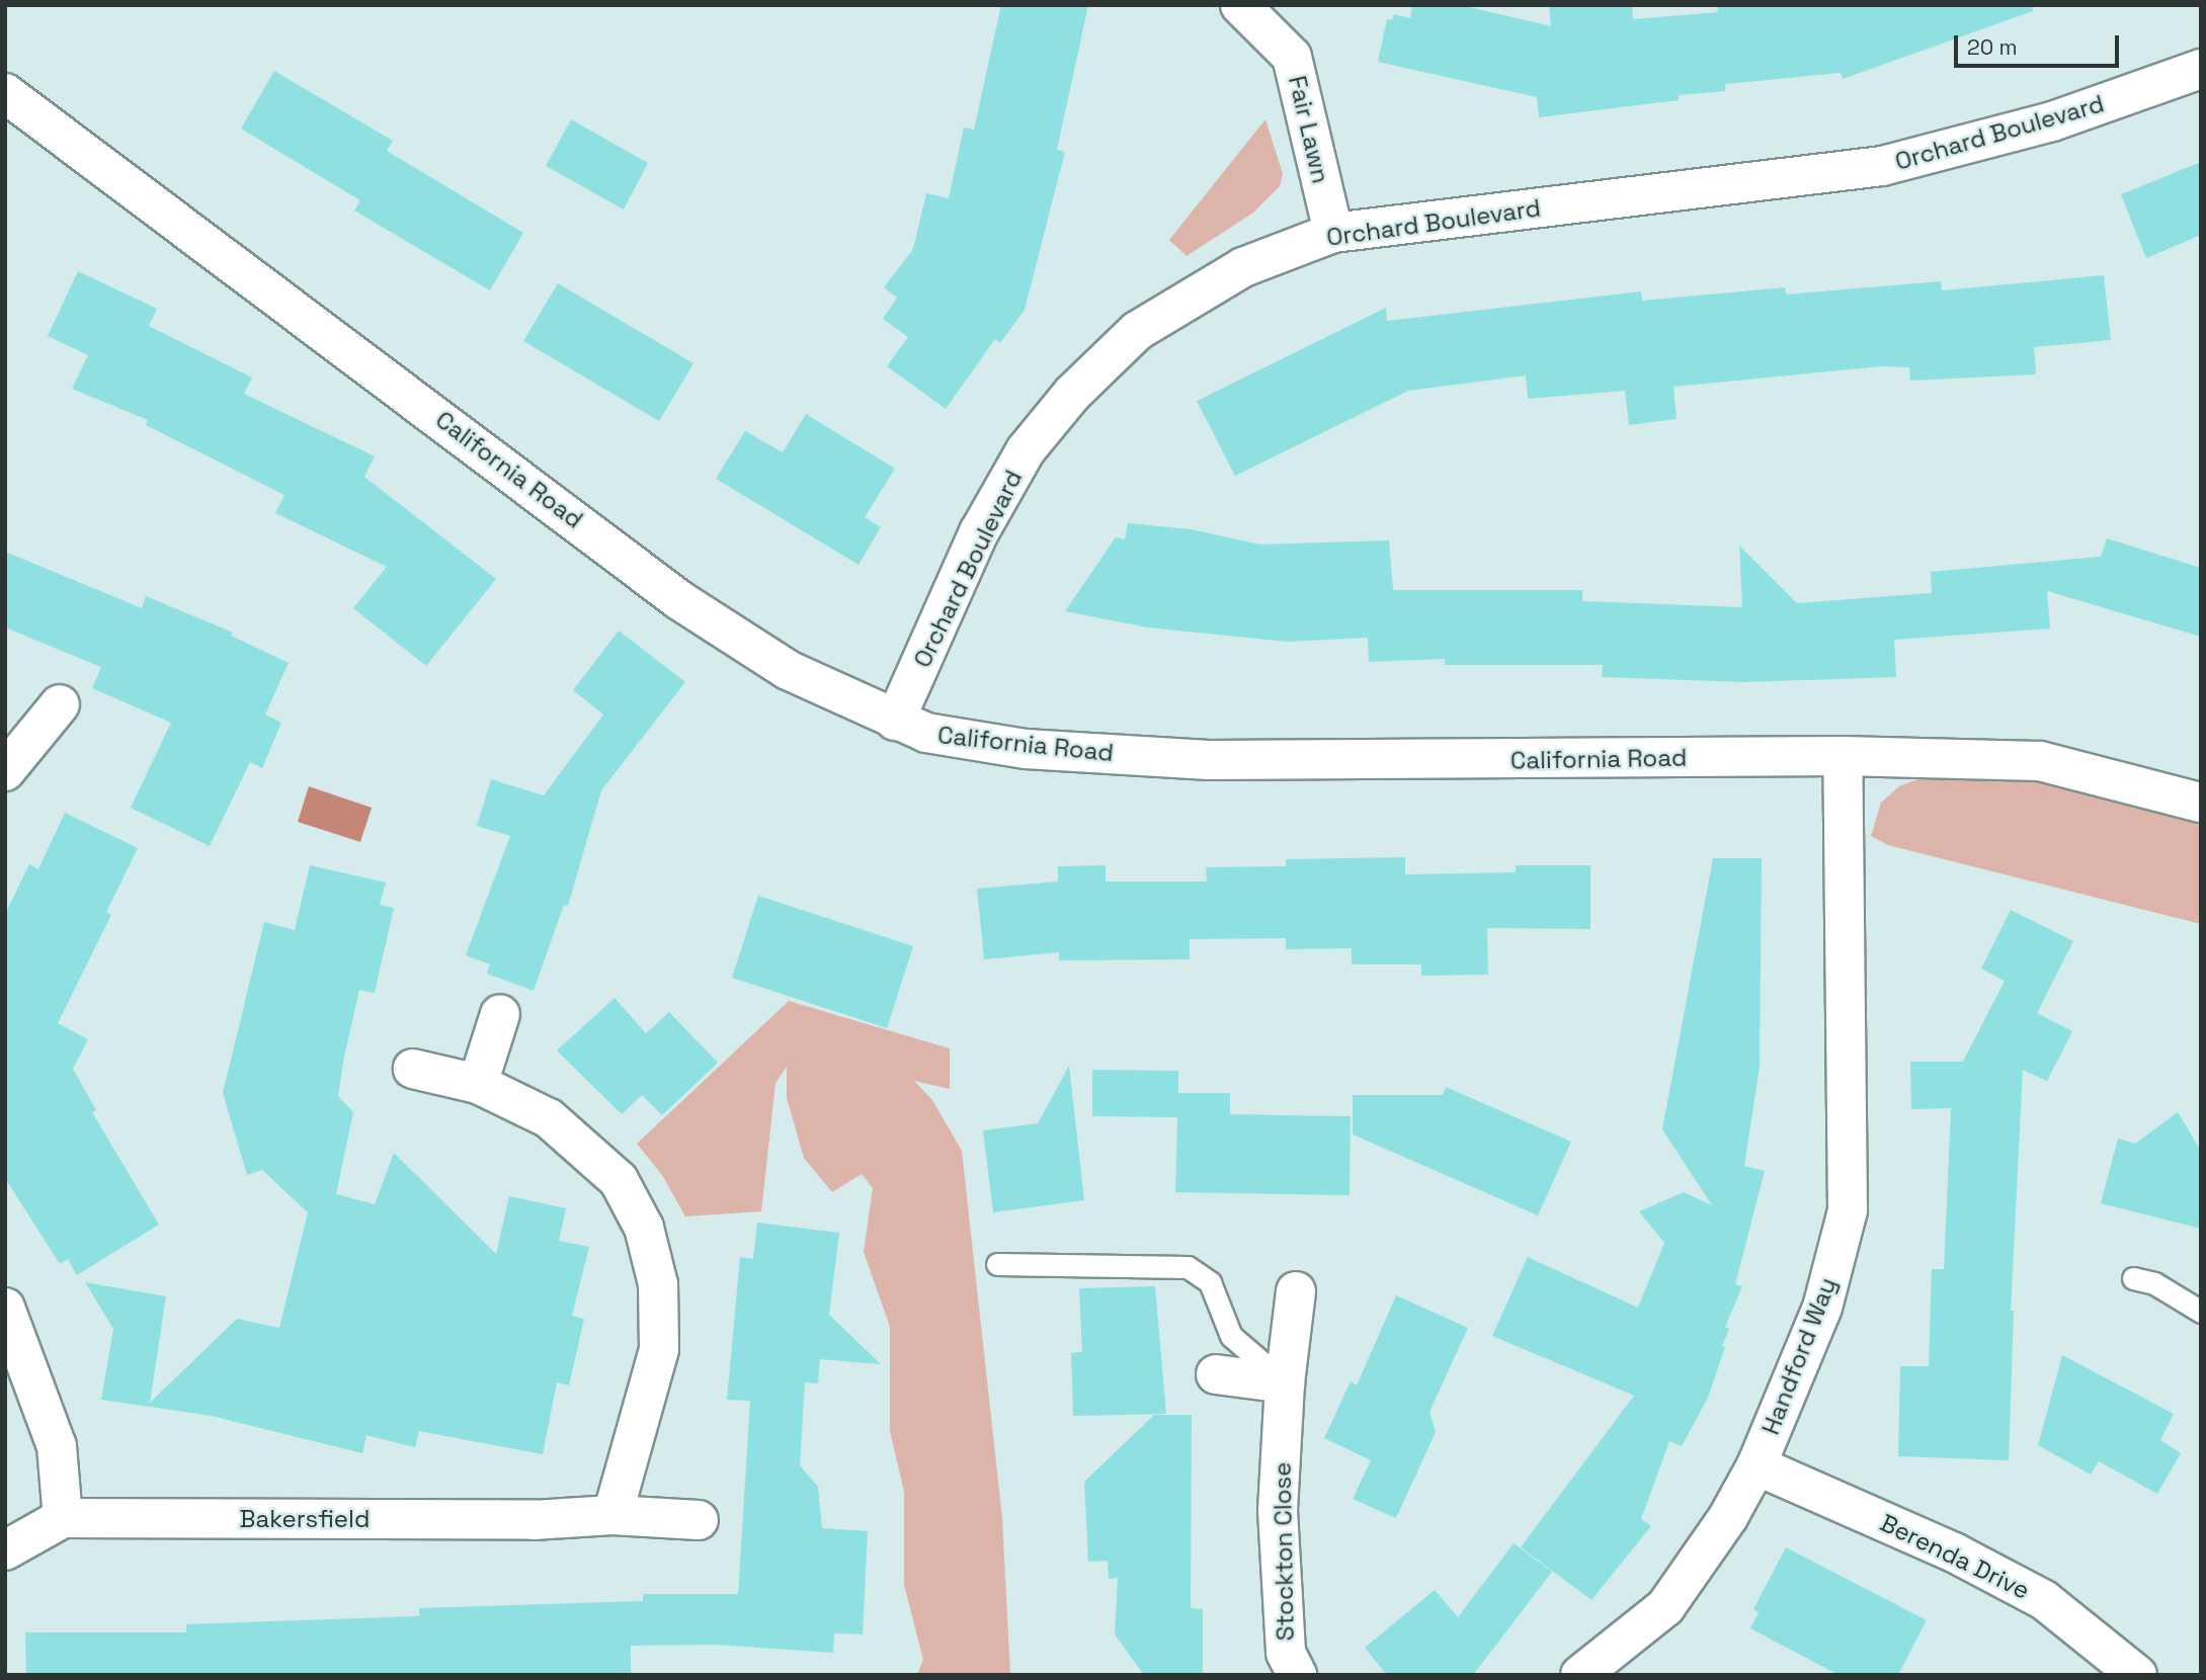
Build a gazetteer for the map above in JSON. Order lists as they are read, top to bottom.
{
  "streets": {
    "street": [
      "Fair Lawn",
      "Orchard Boulevard",
      "California Road",
      "Handford Way",
      "Bakersfield",
      "Stockton Close",
      "Berenda Drive"
    ]
  },
  "crossings": [
    ["Fair Lawn", "Orchard Boulevard"],
    ["Orchard Boulevard", "California Road"],
    ["California Road", "Handford Way"],
    ["Handford Way", "Berenda Drive"]
  ],
  "scale_bar": "20 m"
}
